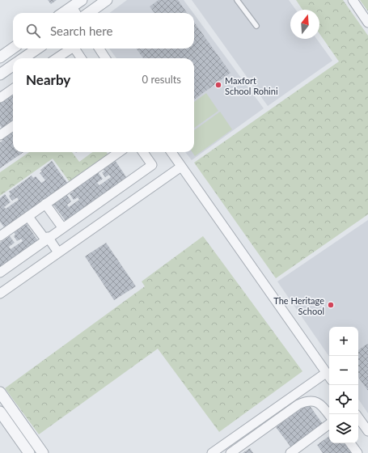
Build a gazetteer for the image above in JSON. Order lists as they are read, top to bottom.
{
  "places": ["Maxfort School Rohini", "The Heritage School"],
  "north": "top",
  "page": {
    "search": "Search here",
    "heading": ["Nearby", "0 results"],
    "map_buttons": ["+", "−"]
  }
}
